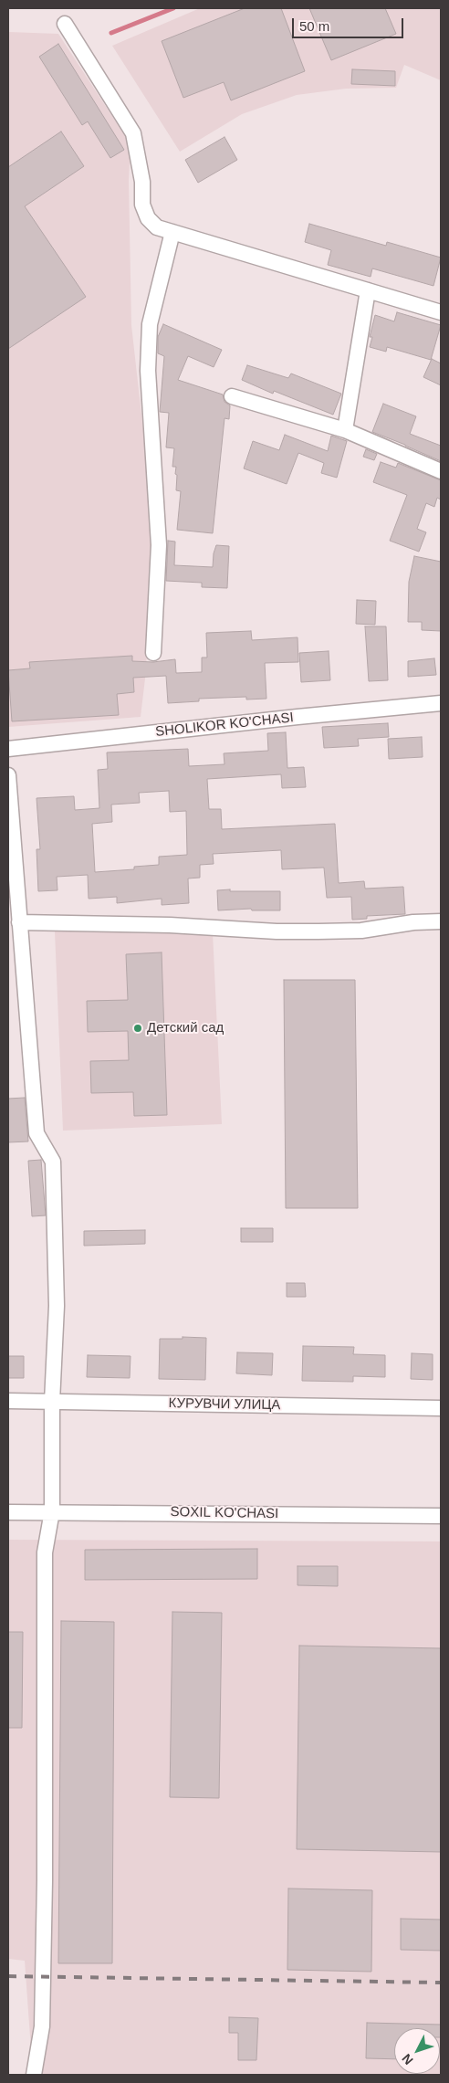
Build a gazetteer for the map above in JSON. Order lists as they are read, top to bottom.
{
  "streets": {
    "street": ["SHOLIKOR KO'CHASI", "КУРУВЧИ УЛИЦА", "SOXIL KO'CHASI"]
  },
  "places": ["Детский сад"],
  "scale_bar": "50 m",
  "north": "bottom left"
}
